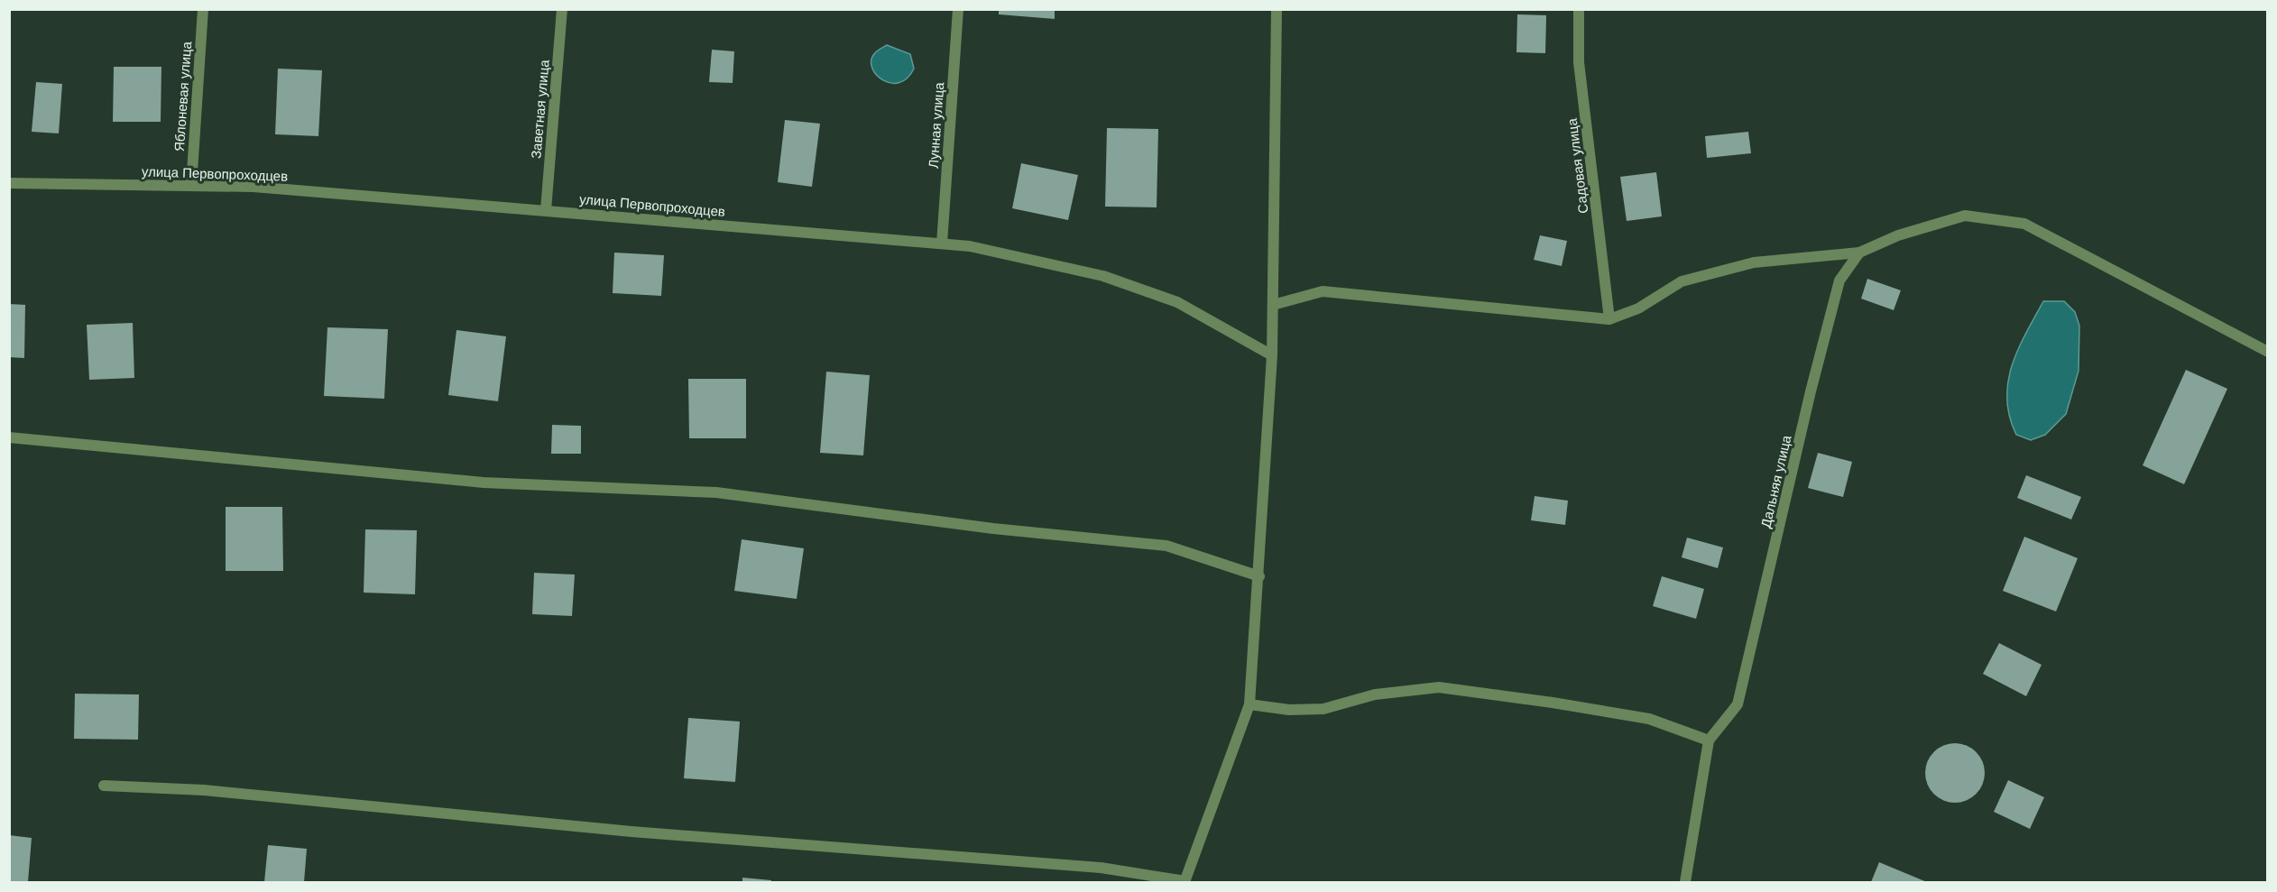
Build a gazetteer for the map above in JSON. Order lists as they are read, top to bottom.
{
  "streets": {
    "street": [
      "Яблоневая улица",
      "Заветная улица",
      "Лунная улица",
      "Садовая улица",
      "улица Первопроходцев",
      "Дальняя улица"
    ]
  },
  "crossings": [
    ["Яблоневая улица", "улица Первопроходцев"],
    ["Заветная улица", "улица Первопроходцев"],
    ["Лунная улица", "улица Первопроходцев"]
  ]
}
